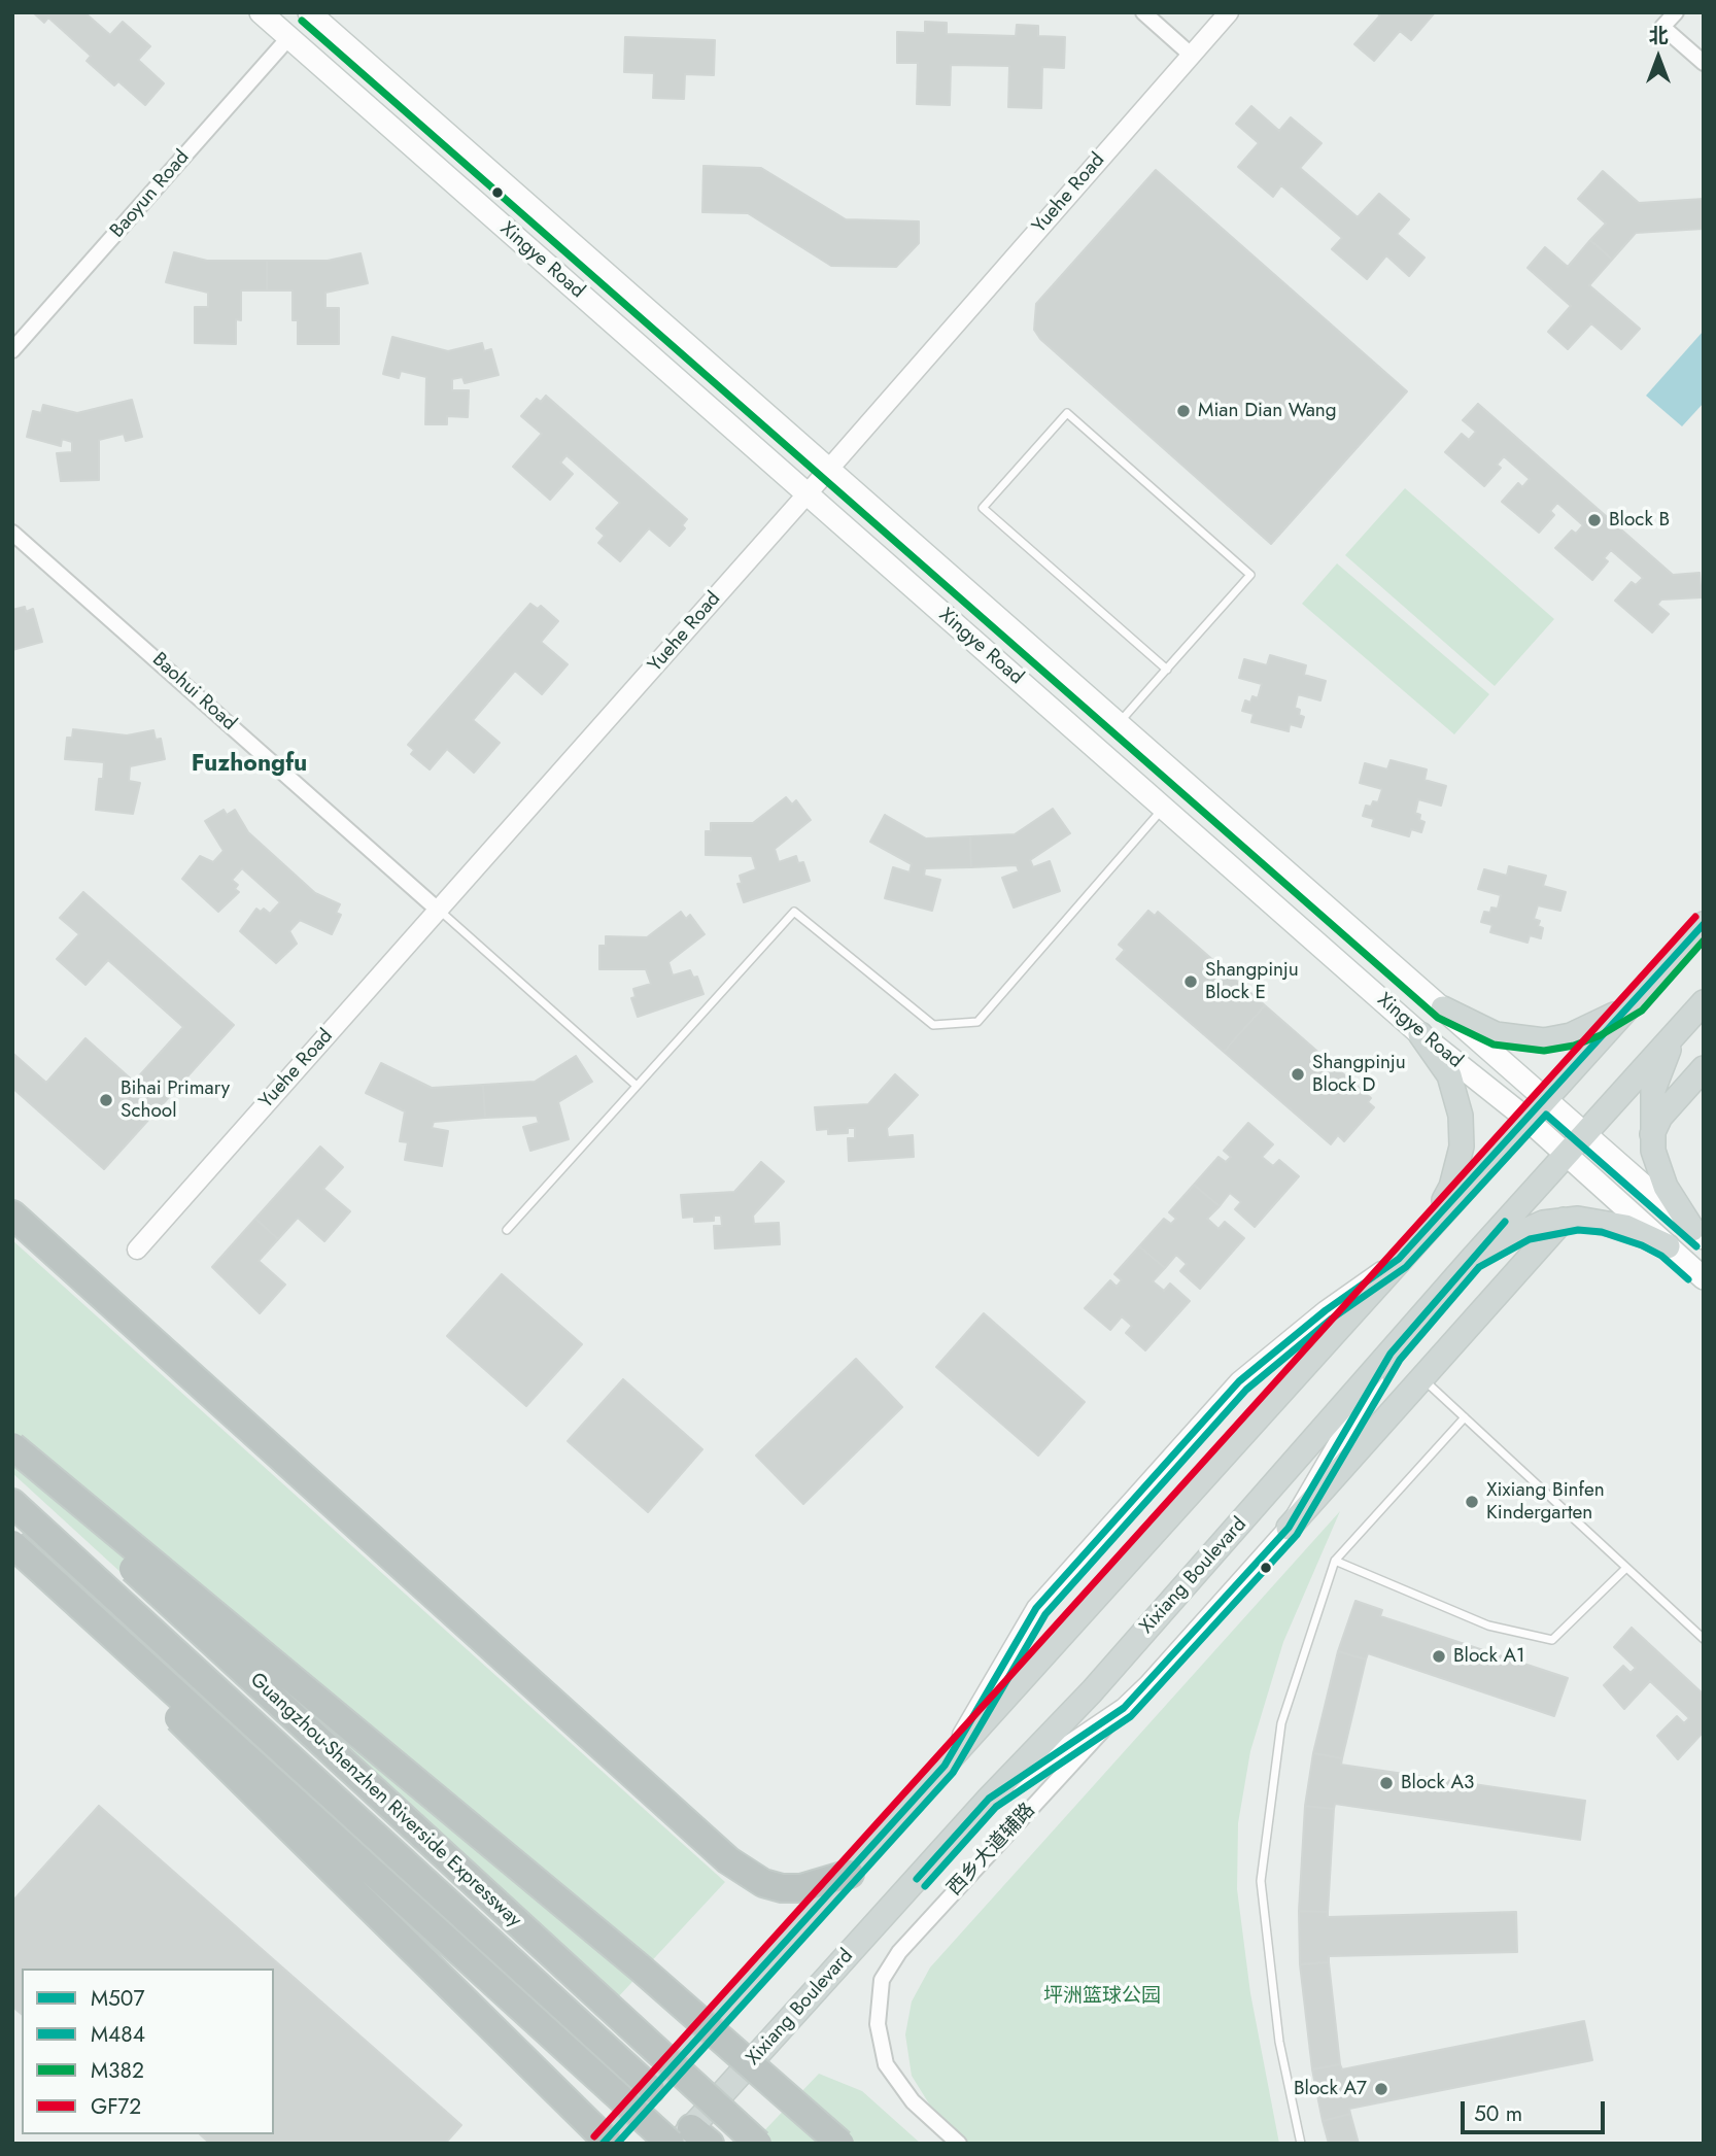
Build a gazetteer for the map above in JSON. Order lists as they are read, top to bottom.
{
  "streets": {
    "highway": ["Guangzhou-Shenzhen Riverside Expressway"],
    "main road": ["Xingye Road", "Xixiang Boulevard"],
    "street": [
      "Yuehe Road",
      "Baoyun Road",
      "Baohui Road",
      "西乡大道辅路"
    ]
  },
  "crossings": [
    ["Yuehe Road", "Xingye Road"],
    ["Yuehe Road", "Baohui Road"],
    ["Baoyun Road", "Xingye Road"],
    ["Xingye Road", "Xixiang Boulevard"],
    ["Xixiang Boulevard", "西乡大道辅路"]
  ],
  "districts": ["Fuzhongfu"],
  "parks": ["坪洲篮球公园"],
  "places": [
    "Mian Dian Wang",
    "Block B",
    "Shangpinju Block E",
    "Shangpinju Block D",
    "Bihai Primary School",
    "Xixiang Binfen Kindergarten",
    "Block A1",
    "Block A3",
    "Block A7"
  ],
  "lines": [
    "transit line M382",
    "transit line GF72",
    "transit line M507",
    "transit line M484"
  ],
  "legend": [
    "M507",
    "M484",
    "M382",
    "GF72"
  ],
  "scale_bar": "50 m",
  "north": "top"
}
